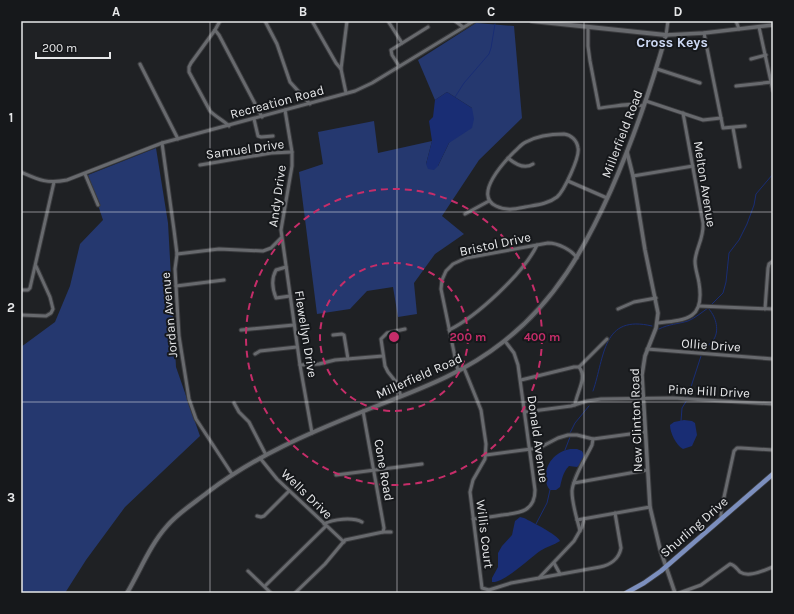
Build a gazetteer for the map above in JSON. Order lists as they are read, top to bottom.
{
  "streets": {
    "main road": ["Millerfield Road", "Shurling Drive"],
    "street": [
      "Recreation Road",
      "Samuel Drive",
      "Melton Avenue",
      "Andy Drive",
      "Bristol Drive",
      "Jordan Avenue",
      "Flewellyn Drive",
      "Ollie Drive",
      "Pine Hill Drive",
      "New Clinton Road",
      "Donald Avenue",
      "Cone Road",
      "Wells Drive",
      "Willis Court"
    ]
  },
  "crossings": [
    ["Recreation Road", "Andy Drive"],
    ["Recreation Road", "Jordan Avenue"],
    ["Millerfield Road", "Bristol Drive"],
    ["Millerfield Road", "Jordan Avenue"],
    ["Millerfield Road", "Flewellyn Drive"],
    ["Millerfield Road", "New Clinton Road"],
    ["Millerfield Road", "Donald Avenue"],
    ["Millerfield Road", "Cone Road"],
    ["Millerfield Road", "Wells Drive"],
    ["Samuel Drive", "Andy Drive"],
    ["Andy Drive", "Flewellyn Drive"],
    ["Ollie Drive", "New Clinton Road"],
    ["Pine Hill Drive", "New Clinton Road"],
    ["Pine Hill Drive", "Donald Avenue"],
    ["New Clinton Road", "Shurling Drive"],
    ["Donald Avenue", "Willis Court"]
  ],
  "districts": ["Cross Keys"],
  "scale_bar": "200 m",
  "grid": {
    "columns": [
      "A",
      "B",
      "C",
      "D"
    ],
    "rows": ["1", "2", "3"]
  },
  "rings": ["200 m", "400 m"]
}
